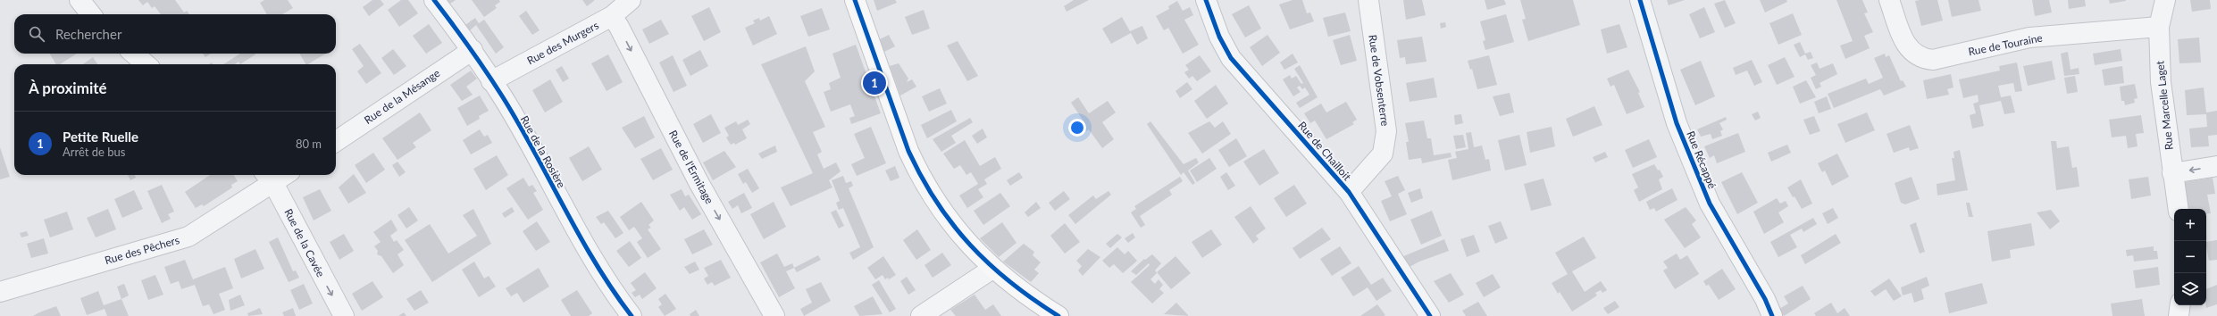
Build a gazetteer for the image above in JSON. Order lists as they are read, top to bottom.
{
  "streets": {
    "street": [
      "Rue des Murgers",
      "Rue de Touraine",
      "Rue de Vobsenterre",
      "Rue de la Mésange",
      "Rue Marcelle Laget",
      "Rue de Chailloit",
      "Rue de la Rosière",
      "Rue Récappé",
      "Rue de l'Ermitage",
      "Rue de la Cavée",
      "Rue des Pêchers"
    ]
  },
  "crossings": [
    ["Rue des Murgers", "Rue de la Rosière"],
    ["Rue des Murgers", "Rue de l'Ermitage"],
    ["Rue de Touraine", "Rue Marcelle Laget"],
    ["Rue de Vobsenterre", "Rue de Chailloit"],
    ["Rue de la Mésange", "Rue de la Rosière"],
    ["Rue de la Cavée", "Rue des Pêchers"]
  ],
  "one_way": ["Rue de l'Ermitage", "Rue de la Cavée"],
  "page": {
    "search": "Rechercher",
    "heading": "À proximité",
    "pins": "1",
    "list": [
      {
        "mark": "1",
        "name": "Petite Ruelle",
        "note": "Arrêt de bus",
        "value": "80 m"
      }
    ],
    "map_buttons": ["+", "−"]
  }
}
